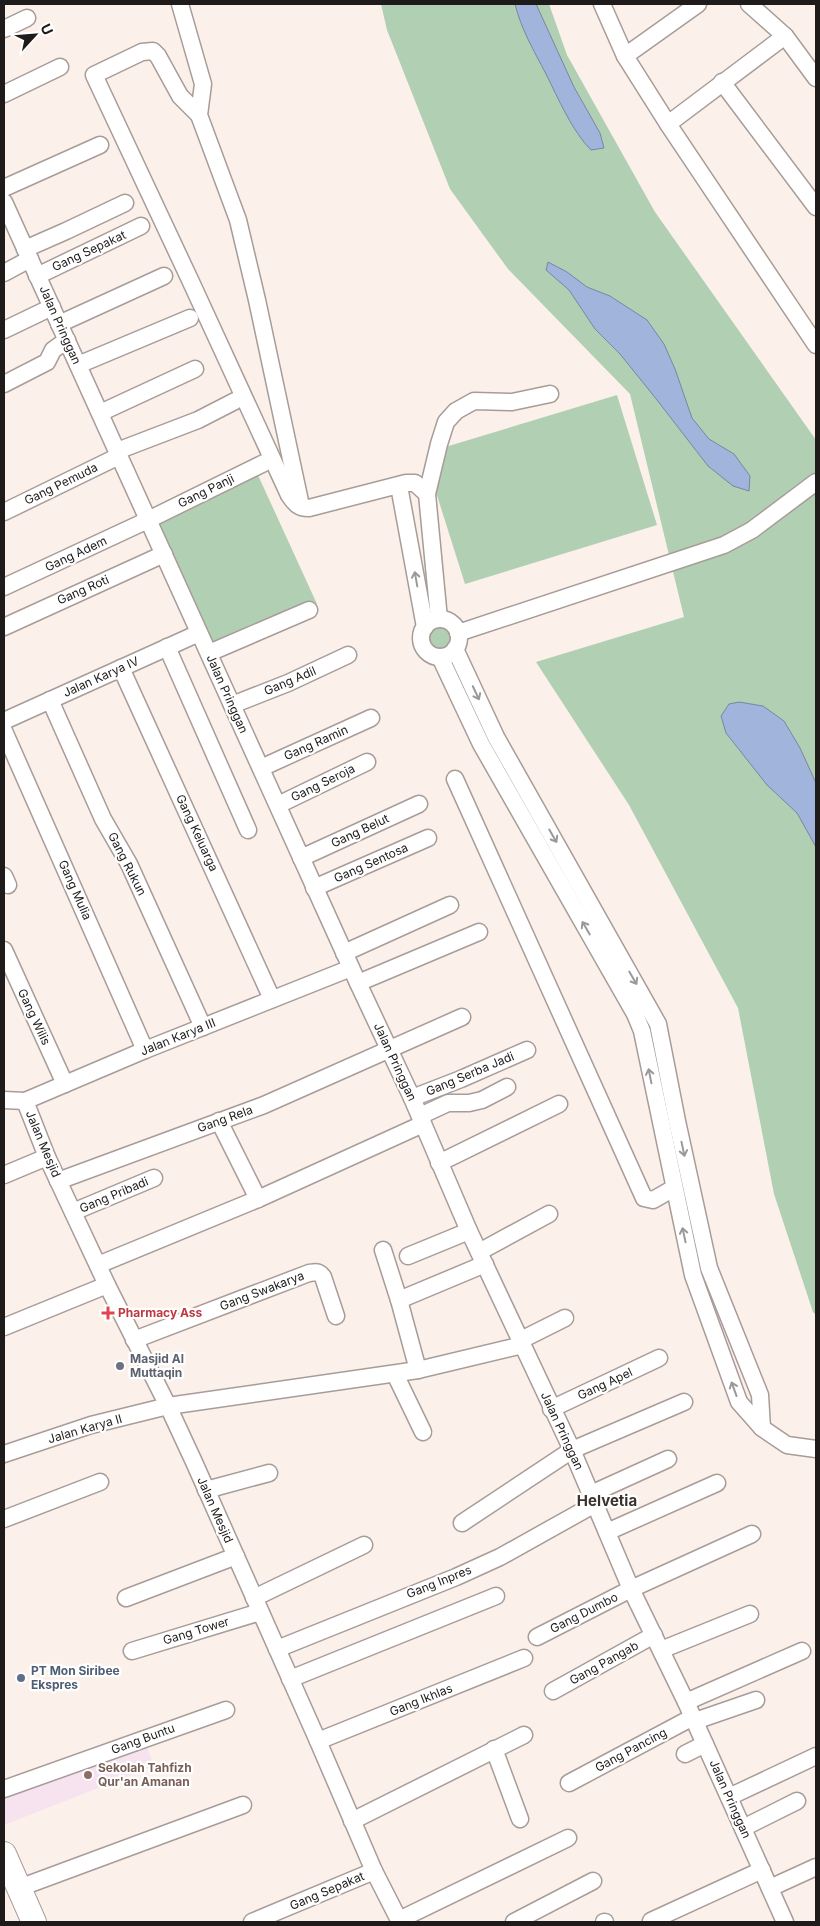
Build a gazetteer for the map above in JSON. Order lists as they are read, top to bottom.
{
  "streets": {
    "street": [
      "Gang Sepakat",
      "Jalan Pringgan",
      "Gang Pemuda",
      "Gang Panji",
      "Gang Adem",
      "Gang Roti",
      "Jalan Karya IV",
      "Gang Adil",
      "Gang Ramin",
      "Gang Seroja",
      "Gang Belut",
      "Gang Keluarga",
      "Gang Sentosa",
      "Gang Rukun",
      "Gang Mulia",
      "Gang Wilis",
      "Jalan Karya III",
      "Gang Serba Jadi",
      "Gang Rela",
      "Jalan Mesjid",
      "Gang Pribadi",
      "Gang Swakarya",
      "Gang Apel",
      "Jalan Karya II",
      "Gang Inpres",
      "Gang Dumbo",
      "Gang Tower",
      "Gang Pangab",
      "Gang Ikhlas",
      "Gang Buntu",
      "Gang Pancing"
    ]
  },
  "crossings": [
    ["Gang Sepakat", "Jalan Pringgan"],
    ["Gang Sepakat", "Jalan Mesjid"],
    ["Jalan Pringgan", "Gang Pemuda"],
    ["Jalan Pringgan", "Gang Panji"],
    ["Jalan Pringgan", "Gang Adem"],
    ["Jalan Pringgan", "Gang Roti"],
    ["Jalan Pringgan", "Jalan Karya IV"],
    ["Jalan Pringgan", "Gang Adil"],
    ["Jalan Pringgan", "Gang Ramin"],
    ["Jalan Pringgan", "Gang Seroja"],
    ["Jalan Pringgan", "Gang Belut"],
    ["Jalan Pringgan", "Gang Sentosa"],
    ["Jalan Pringgan", "Jalan Karya III"],
    ["Jalan Pringgan", "Gang Serba Jadi"],
    ["Jalan Pringgan", "Gang Rela"],
    ["Jalan Pringgan", "Gang Apel"],
    ["Jalan Pringgan", "Jalan Karya II"],
    ["Jalan Pringgan", "Gang Inpres"],
    ["Jalan Pringgan", "Gang Dumbo"],
    ["Jalan Pringgan", "Gang Pangab"],
    ["Jalan Pringgan", "Gang Pancing"],
    ["Gang Panji", "Gang Adem"],
    ["Jalan Karya IV", "Gang Keluarga"],
    ["Jalan Karya IV", "Gang Rukun"],
    ["Gang Keluarga", "Jalan Karya III"],
    ["Gang Rukun", "Jalan Karya III"],
    ["Gang Mulia", "Jalan Karya III"],
    ["Gang Wilis", "Jalan Karya III"],
    ["Jalan Karya III", "Jalan Mesjid"],
    ["Gang Rela", "Jalan Mesjid"],
    ["Jalan Mesjid", "Gang Pribadi"],
    ["Jalan Mesjid", "Gang Swakarya"],
    ["Jalan Mesjid", "Jalan Karya II"],
    ["Jalan Mesjid", "Gang Inpres"],
    ["Jalan Mesjid", "Gang Tower"],
    ["Jalan Mesjid", "Gang Ikhlas"]
  ],
  "districts": ["Helvetia"],
  "places": {
    "health": ["Pharmacy Ass"],
    "other": ["Masjid Al Muttaqin", "PT Mon Siribee Ekspres", "Sekolah Tahfizh Qur'an Amanan"]
  },
  "north": "top right"
}
